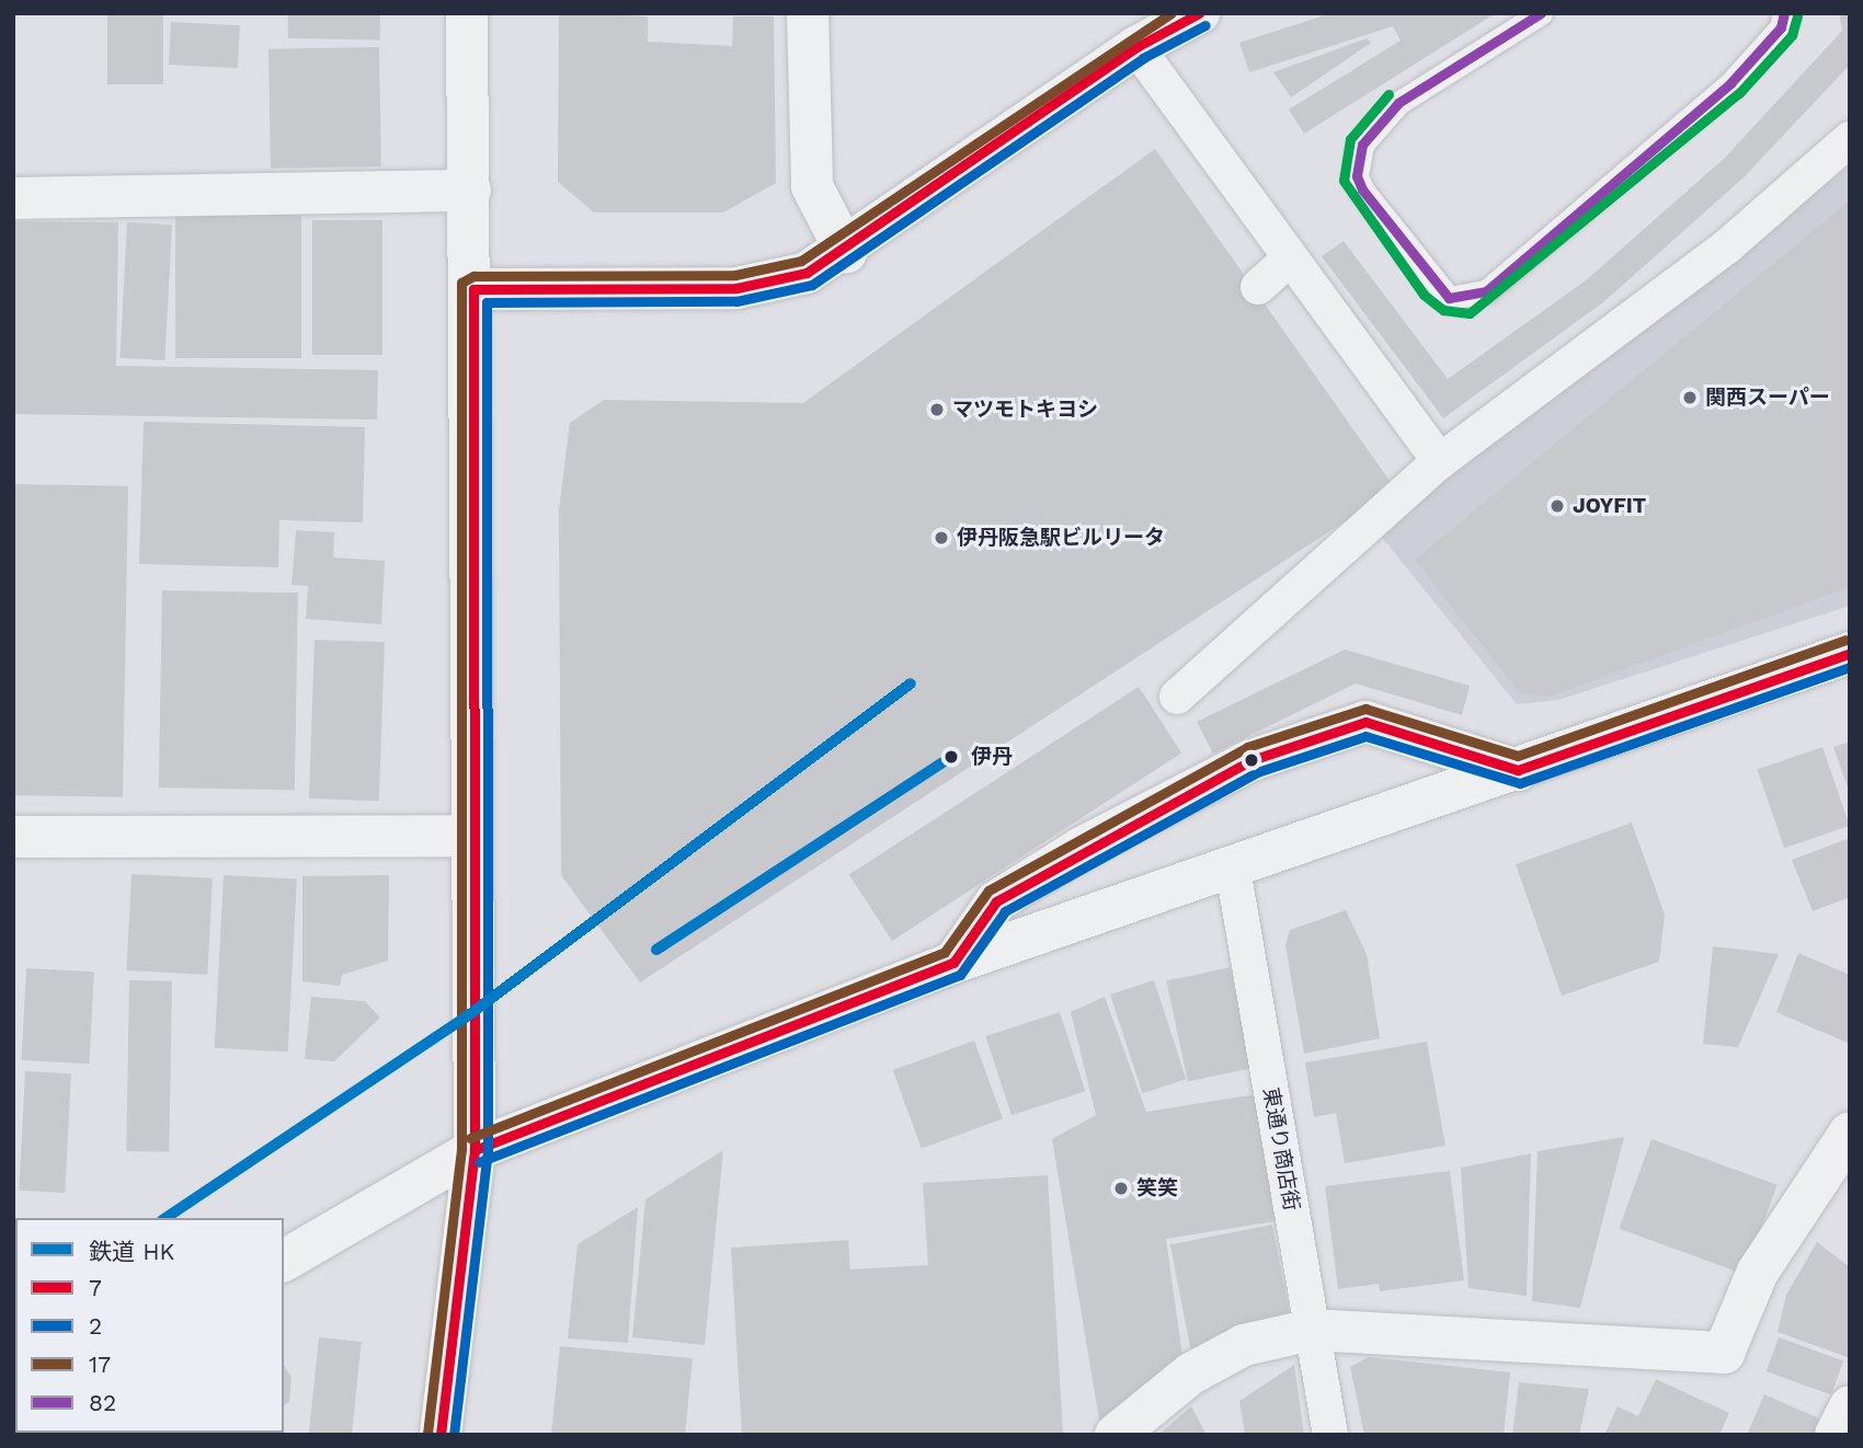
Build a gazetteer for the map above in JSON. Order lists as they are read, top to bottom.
{
  "streets": {
    "street": ["東通り商店街"]
  },
  "places": [
    "関西スーパー",
    "マツモトキヨシ",
    "JOYFIT",
    "伊丹阪急駅ビルリータ",
    "伊丹",
    "笑笑"
  ],
  "lines": [
    "transit line 7",
    "transit line 17",
    "transit line 82",
    "transit line 2",
    "rail line HK"
  ],
  "legend": [
    "鉄道 HK",
    "7",
    "2",
    "17",
    "82"
  ]
}
